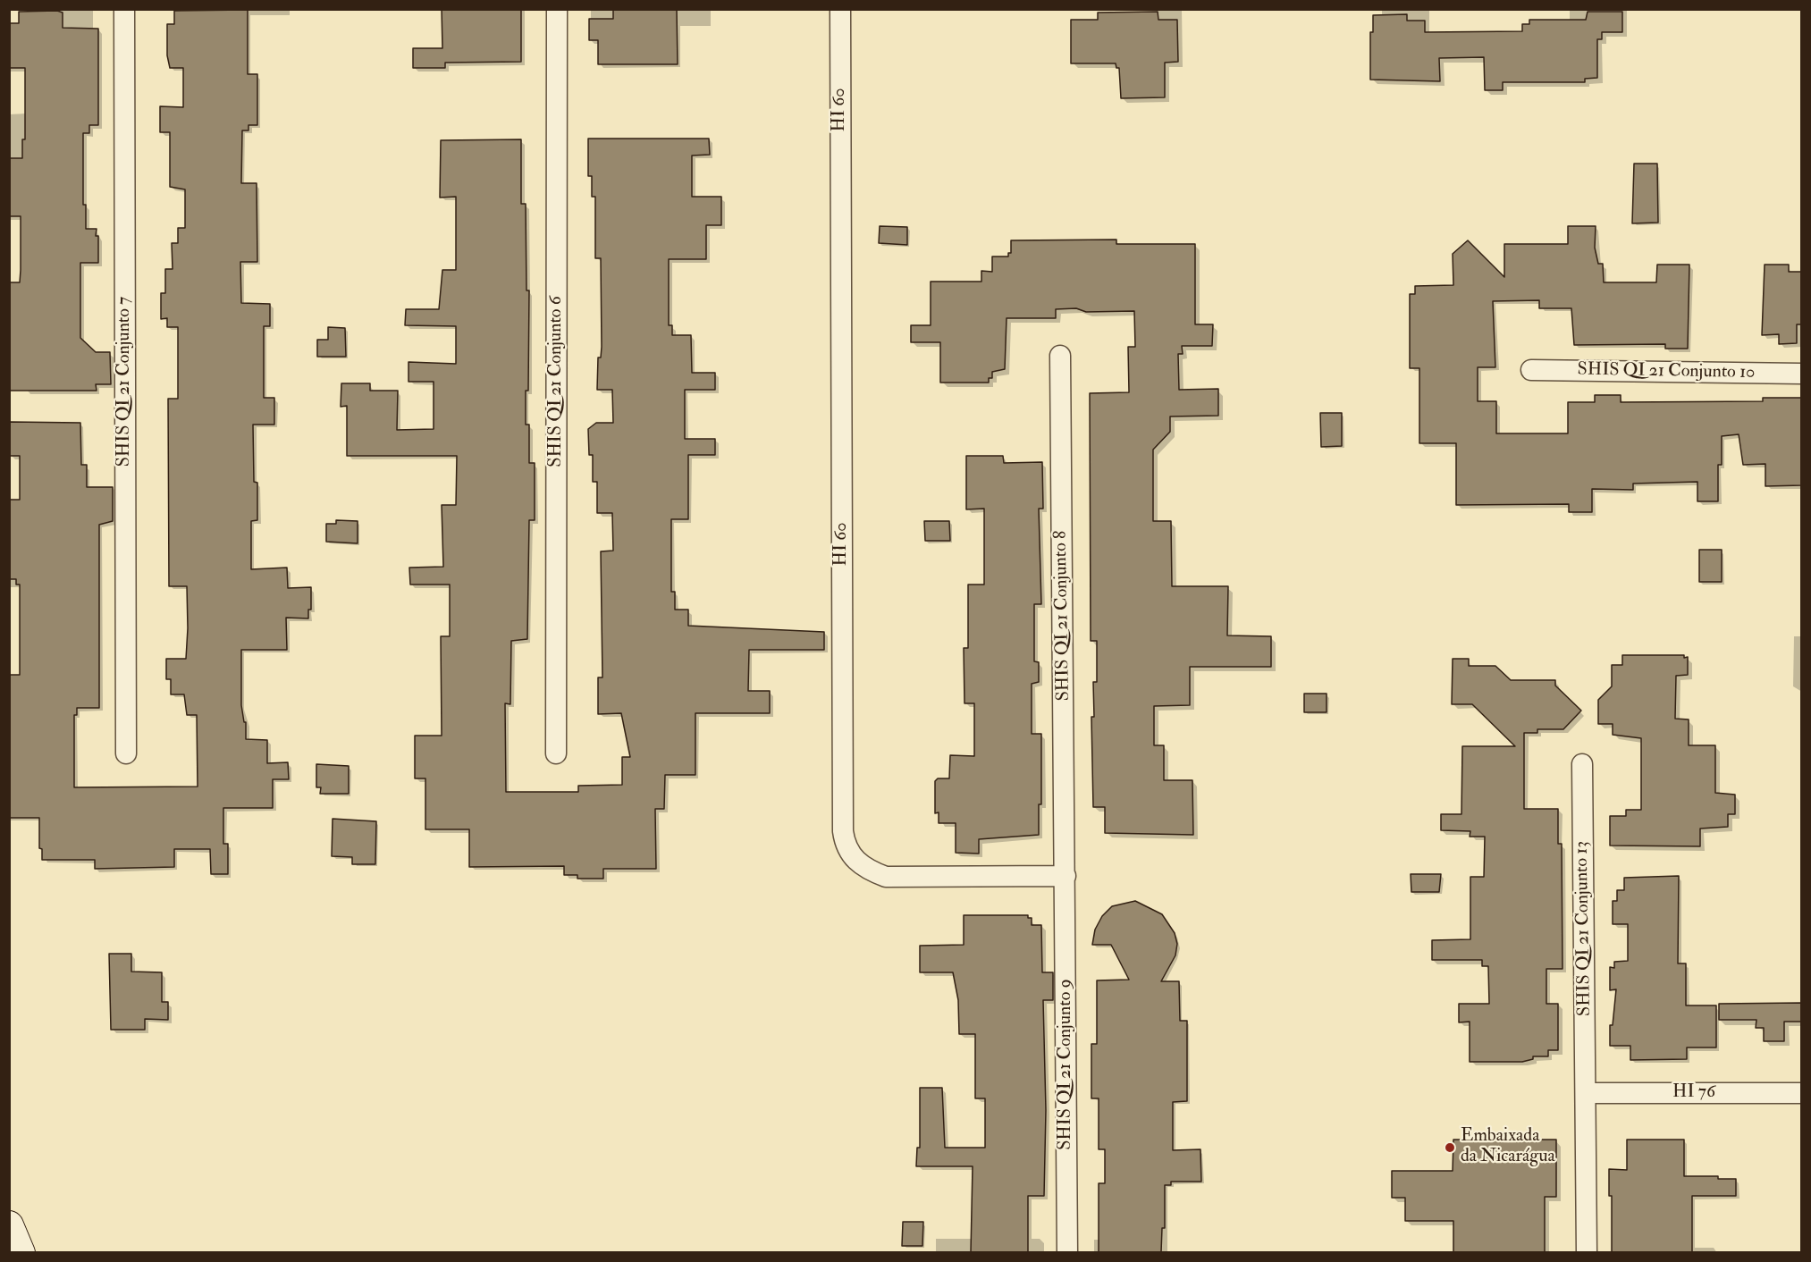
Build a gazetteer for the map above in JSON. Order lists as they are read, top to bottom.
{
  "streets": {
    "street": [
      "HI 60",
      "SHIS QI 21 Conjunto 10",
      "SHIS QI 21 Conjunto 7",
      "SHIS QI 21 Conjunto 6",
      "SHIS QI 21 Conjunto 8",
      "SHIS QI 21 Conjunto 13",
      "SHIS QI 21 Conjunto 9",
      "HI 76"
    ]
  },
  "crossings": [
    ["HI 60", "SHIS QI 21 Conjunto 8"],
    ["HI 60", "SHIS QI 21 Conjunto 9"],
    ["SHIS QI 21 Conjunto 8", "SHIS QI 21 Conjunto 9"],
    ["SHIS QI 21 Conjunto 13", "HI 76"]
  ],
  "places": ["Embaixada da Nicarágua"]
}
